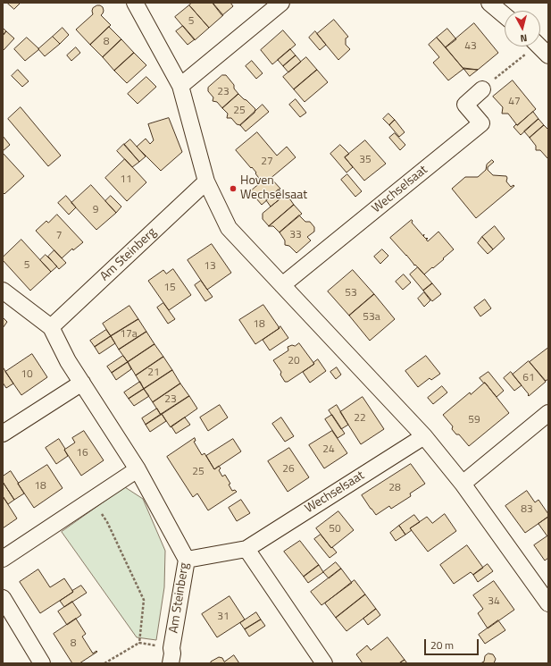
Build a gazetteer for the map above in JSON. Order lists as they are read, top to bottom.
{
  "streets": {
    "street": ["Wechselsaat", "Am Steinberg"]
  },
  "crossings": [
    ["Wechselsaat", "Am Steinberg"]
  ],
  "places": ["Hoven Wechselsaat"],
  "house_numbers": [
    "5",
    "8",
    "43",
    "23",
    "47",
    "25",
    "35",
    "27",
    "11",
    "9",
    "33",
    "7",
    "5",
    "13",
    "15",
    "53",
    "53a",
    "18",
    "17a",
    "20",
    "21",
    "10",
    "61",
    "23",
    "22",
    "59",
    "24",
    "16",
    "26",
    "25",
    "18",
    "28",
    "83",
    "50",
    "34",
    "31",
    "8"
  ],
  "scale_bar": "20 m",
  "north": "bottom"
}
